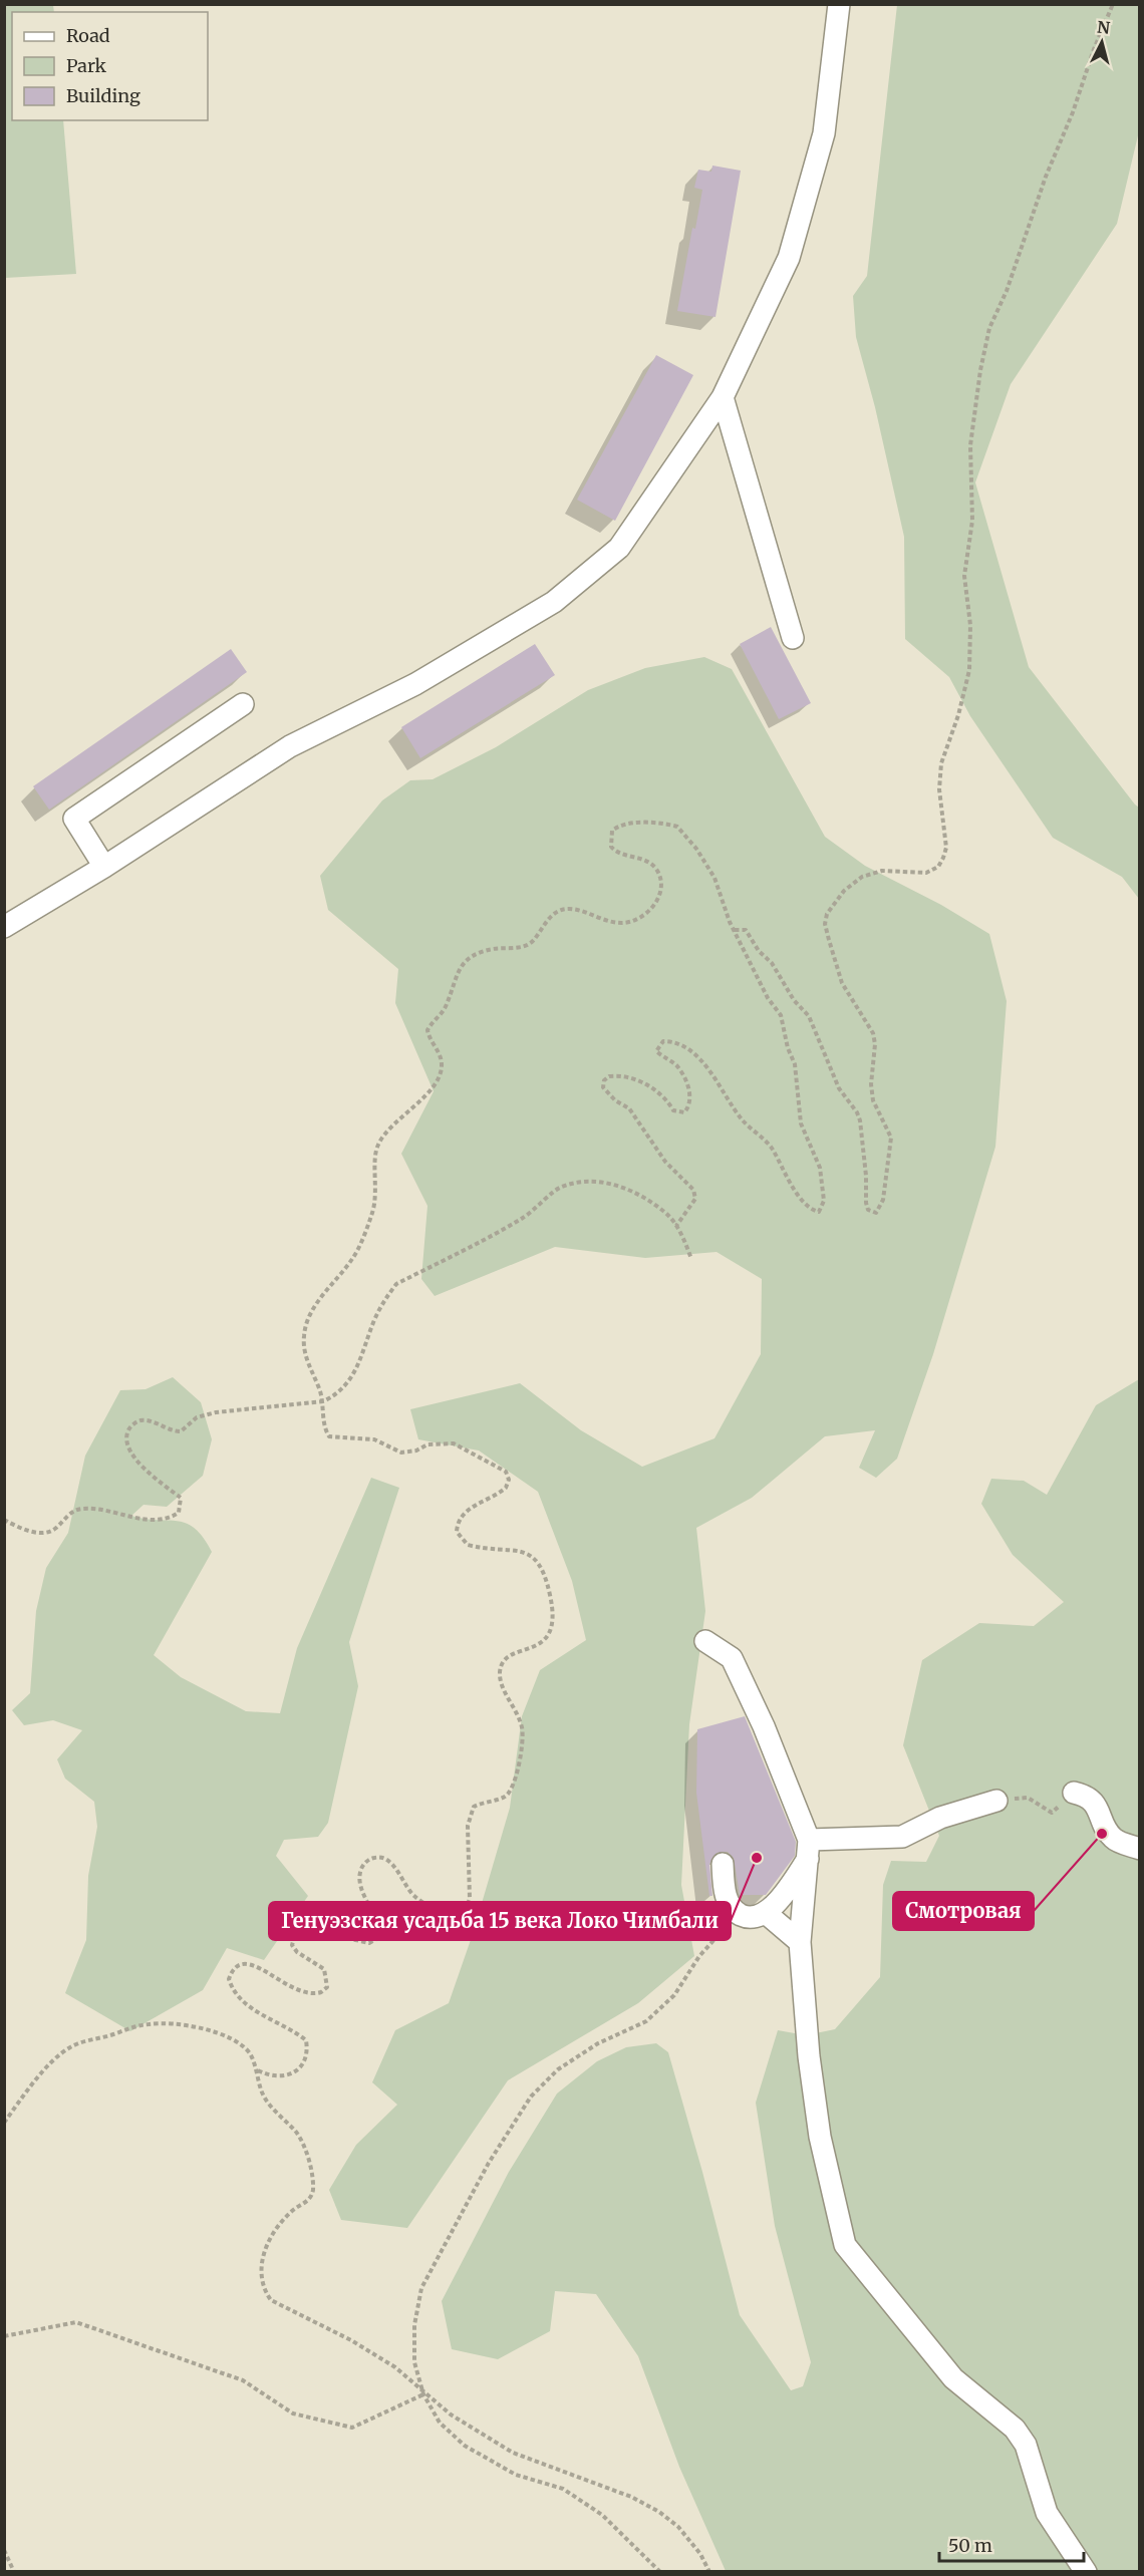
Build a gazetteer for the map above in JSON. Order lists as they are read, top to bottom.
{
  "places": ["Смотровая", "Генуэзская усадьба 15 века Локо Чимбали"],
  "legend": ["Road", "Park", "Building"],
  "scale_bar": "50 m",
  "north": "top"
}
